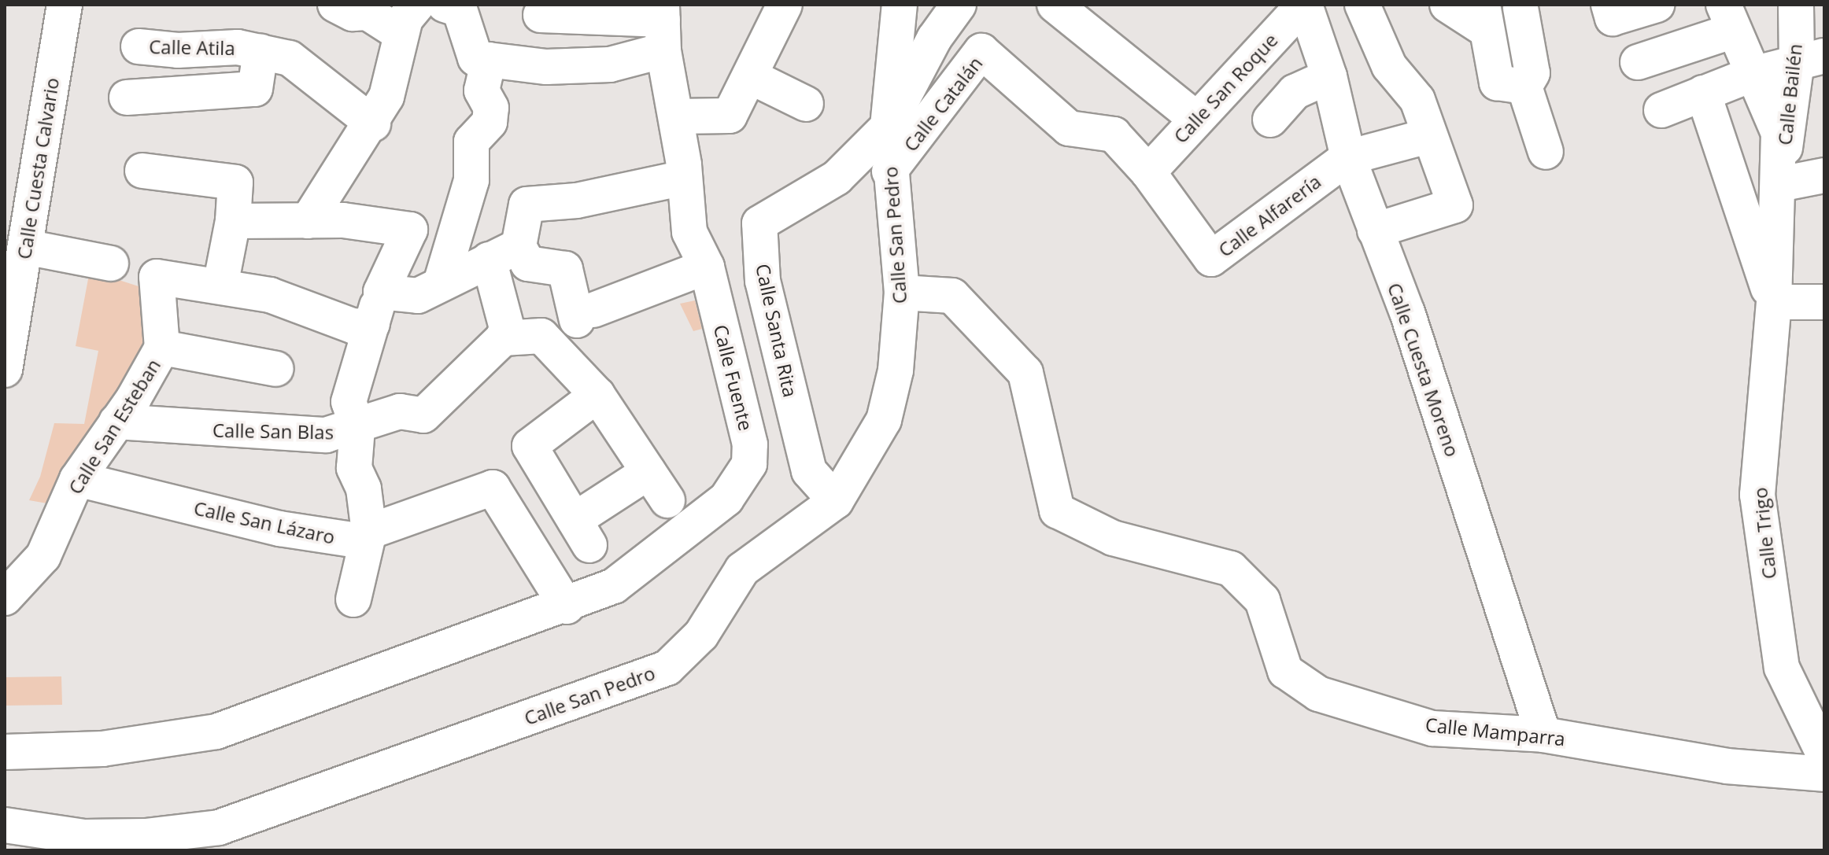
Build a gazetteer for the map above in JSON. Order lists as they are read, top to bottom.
{
  "streets": {
    "street": [
      "Calle Atila",
      "Calle San Roque",
      "Calle Bailén",
      "Calle Catalán",
      "Calle Cuesta Calvario",
      "Calle Alfarería",
      "Calle San Pedro",
      "Calle Santa Rita",
      "Calle Cuesta Moreno",
      "Calle Fuente",
      "Calle San Esteban",
      "Calle San Blas",
      "Calle San Lázaro",
      "Calle Trigo",
      "Calle Mamparra"
    ]
  },
  "crossings": [
    ["Calle San Roque", "Calle Catalán"],
    ["Calle San Roque", "Calle Alfarería"],
    ["Calle San Roque", "Calle Cuesta Moreno"],
    ["Calle Catalán", "Calle Alfarería"],
    ["Calle Catalán", "Calle San Pedro"],
    ["Calle Alfarería", "Calle Cuesta Moreno"],
    ["Calle San Pedro", "Calle Santa Rita"],
    ["Calle San Pedro", "Calle Mamparra"],
    ["Calle Cuesta Moreno", "Calle Mamparra"],
    ["Calle Fuente", "Calle San Lázaro"],
    ["Calle San Esteban", "Calle San Blas"],
    ["Calle San Esteban", "Calle San Lázaro"]
  ]
}
